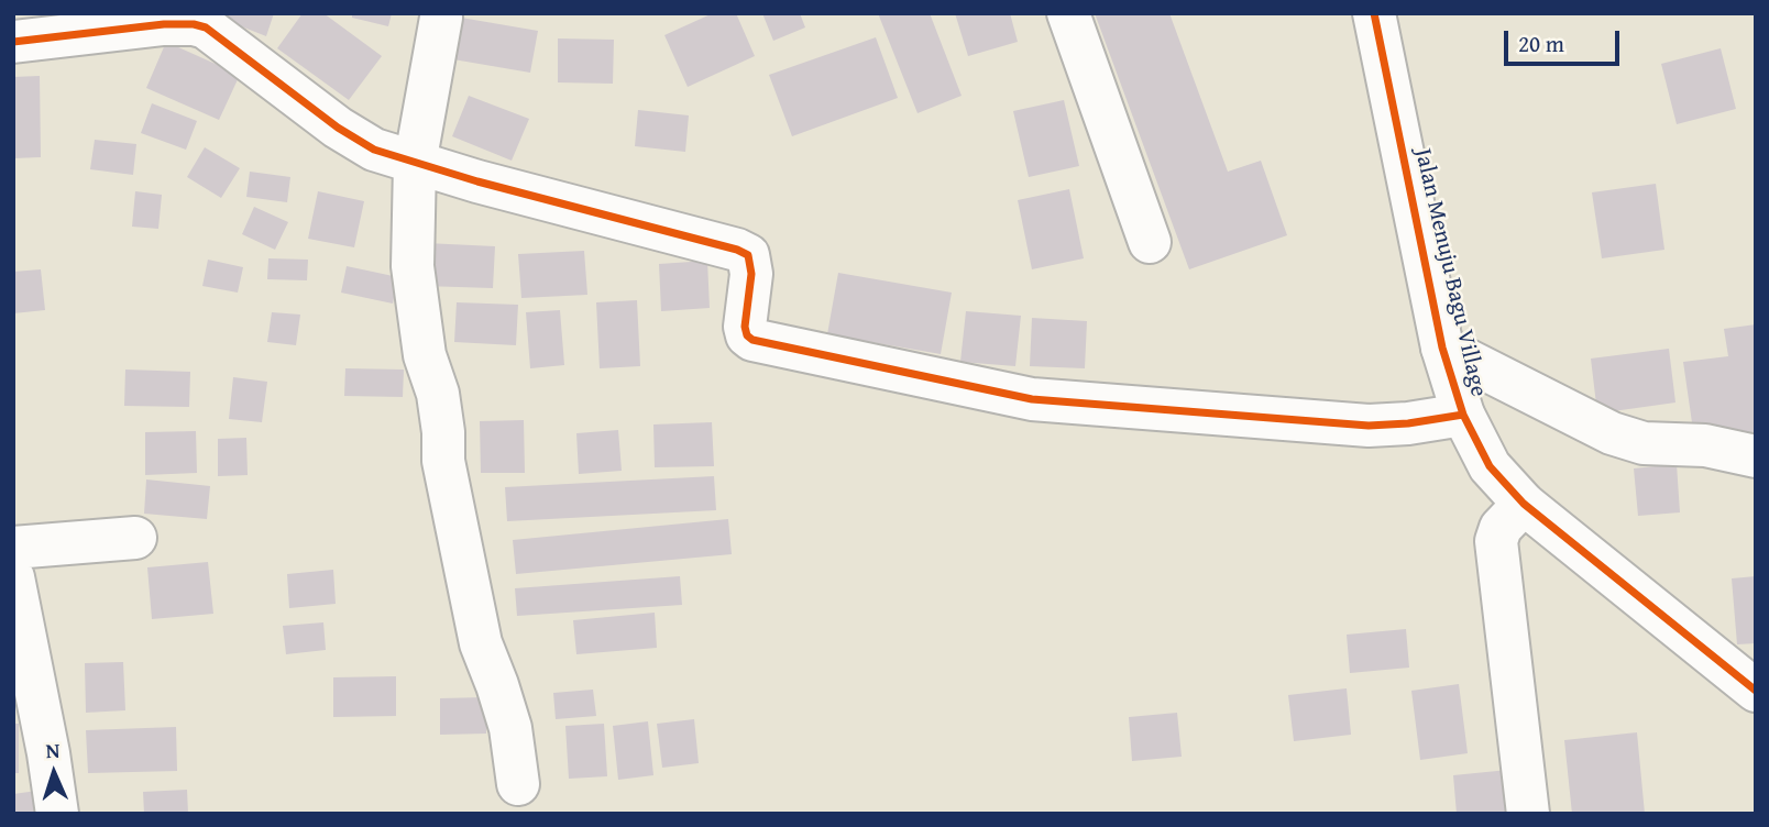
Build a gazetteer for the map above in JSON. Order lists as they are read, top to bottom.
{
  "streets": {
    "street": ["Jalan Menuju Bagu Village"]
  },
  "scale_bar": "20 m",
  "north": "top"
}
